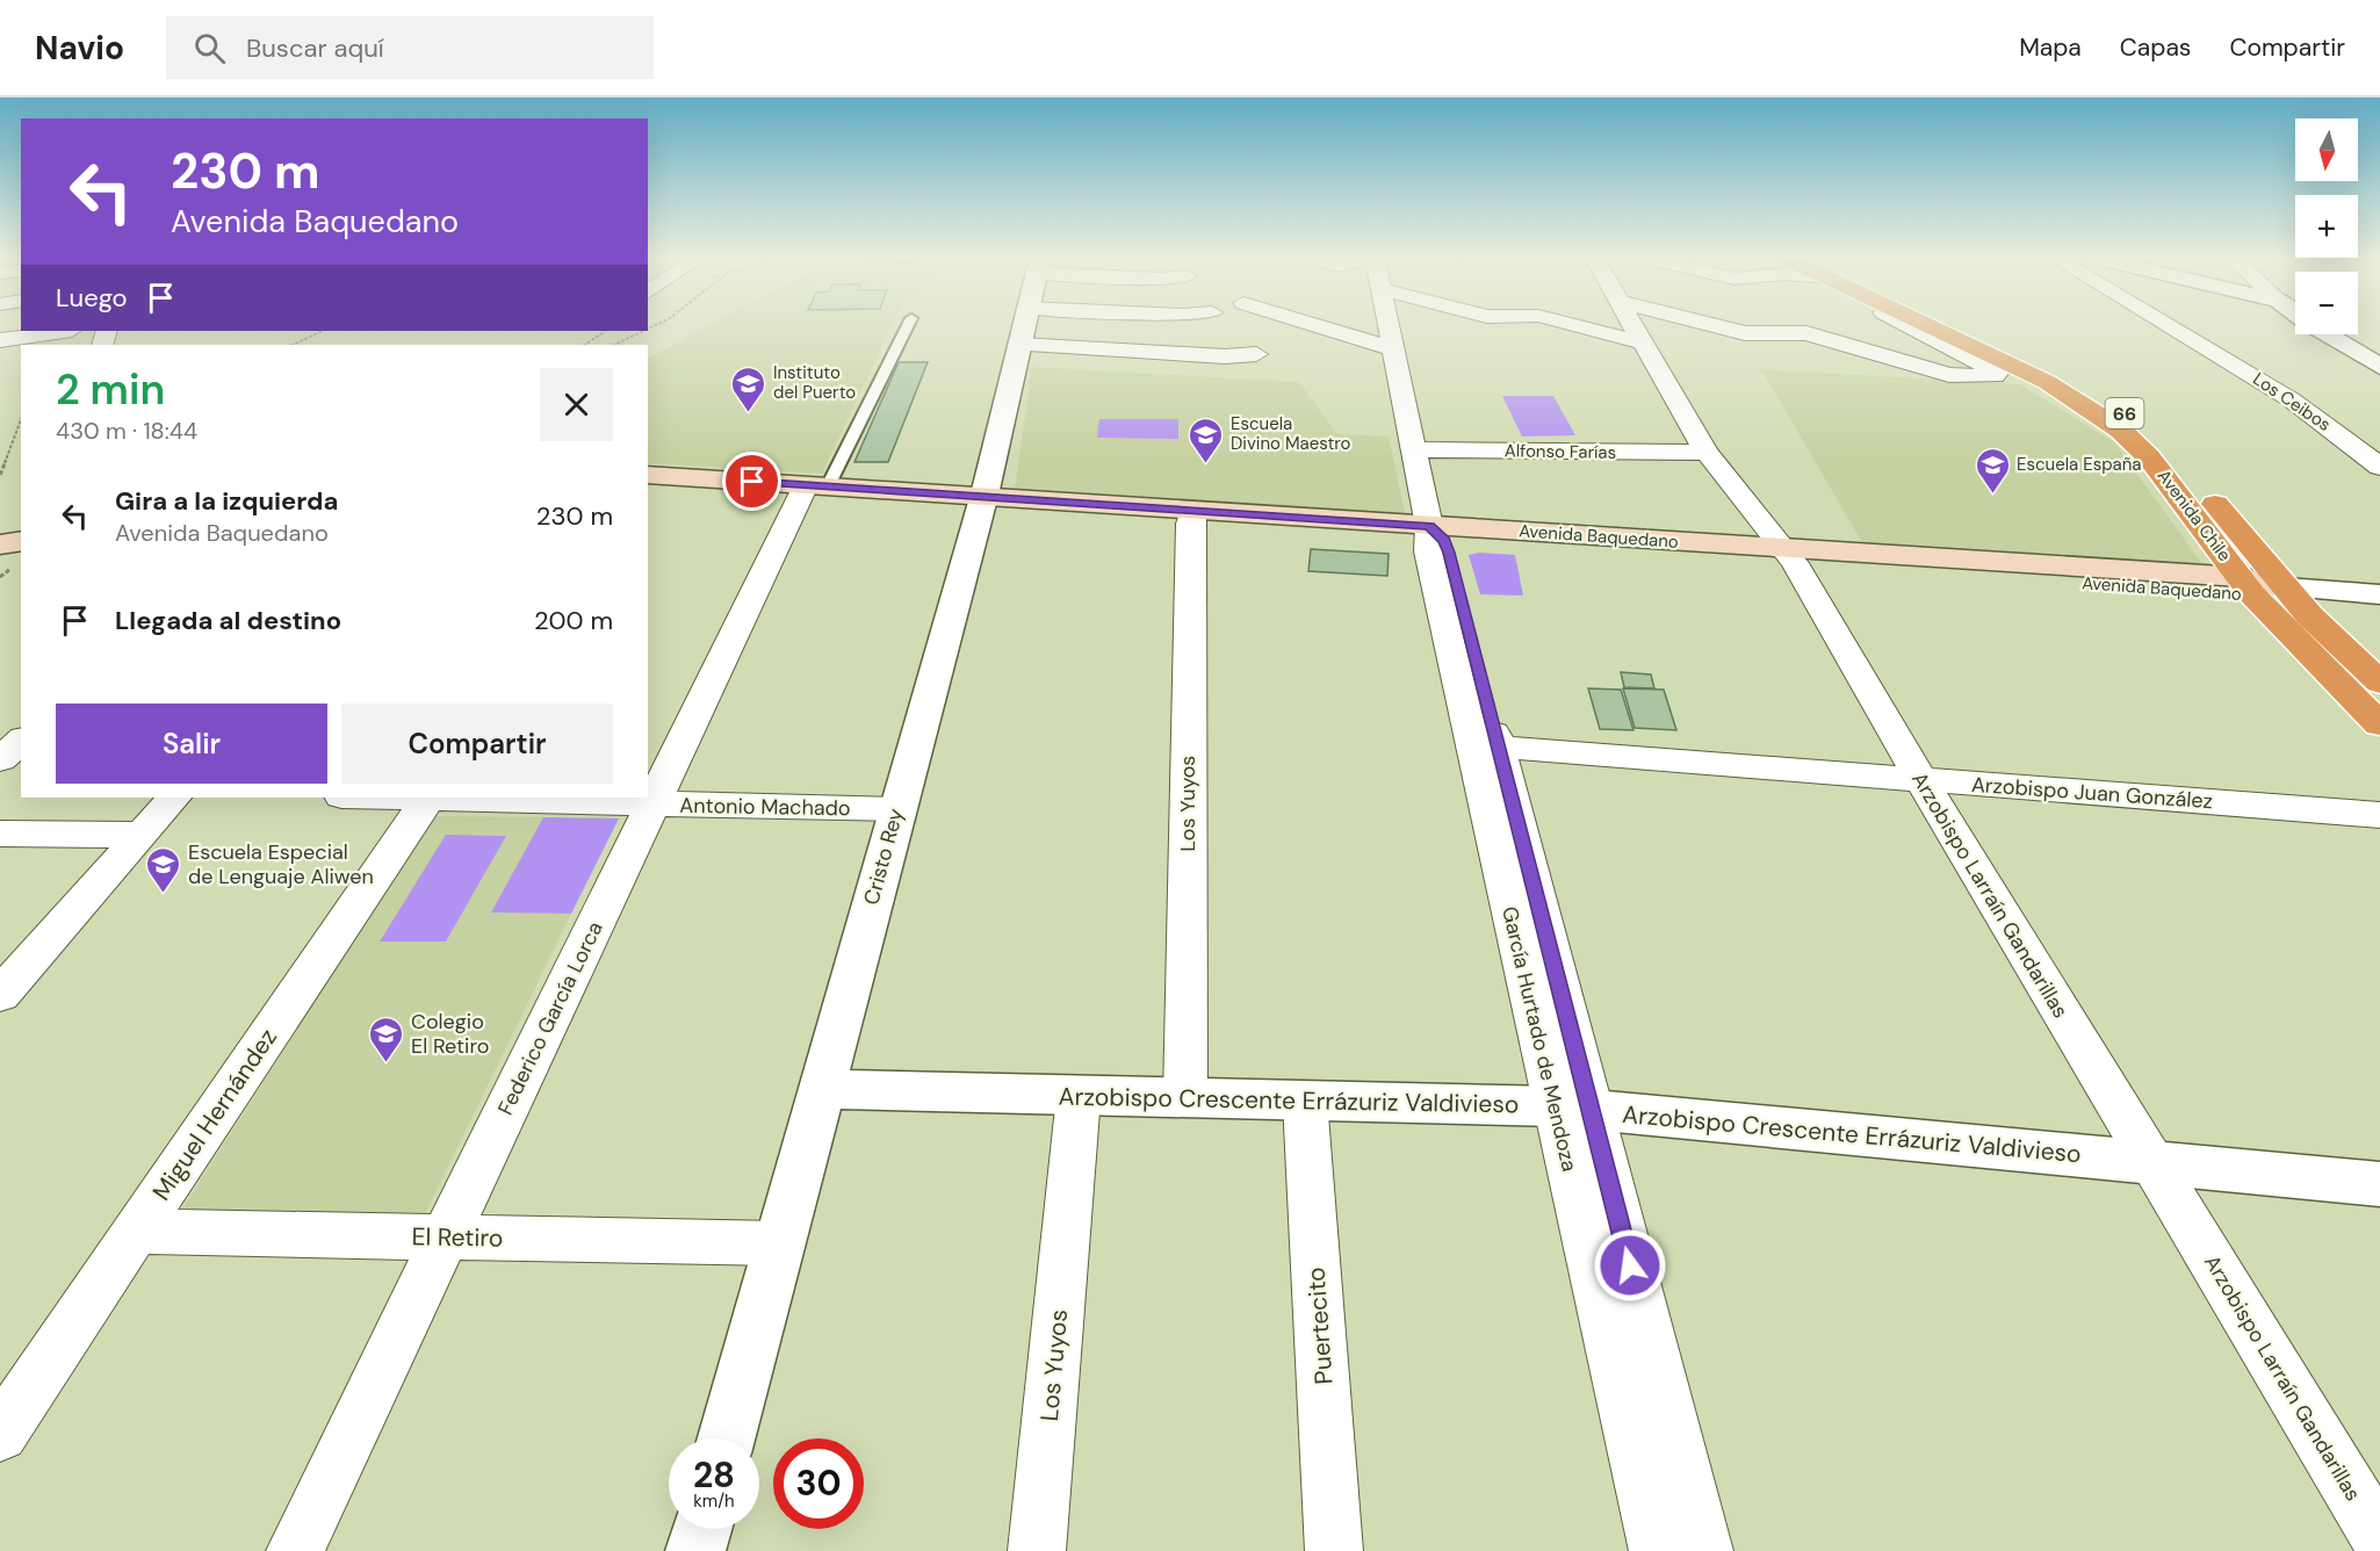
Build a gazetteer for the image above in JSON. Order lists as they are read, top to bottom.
{
  "streets": {
    "highway": ["66", "Avenida Chile"],
    "main road": ["Avenida Baquedano"],
    "street": [
      "Los Ceibos",
      "Alfonso Farías",
      "Arzobispo Juan González",
      "Los Yuyos",
      "Antonio Machado",
      "Cristo Rey",
      "Arzobispo Larraín Gandarillas",
      "Federico García Lorca",
      "García Hurtado de Mendoza",
      "Arzobispo Crescente Errázuriz Valdivieso",
      "Miguel Hernández",
      "El Retiro",
      "Puertecito"
    ]
  },
  "crossings": [
    ["Alfonso Farías", "Arzobispo Larraín Gandarillas"],
    ["Alfonso Farías", "García Hurtado de Mendoza"],
    ["Avenida Chile", "Avenida Baquedano"],
    ["Avenida Baquedano", "Los Yuyos"],
    ["Avenida Baquedano", "Cristo Rey"],
    ["Avenida Baquedano", "Arzobispo Larraín Gandarillas"],
    ["Avenida Baquedano", "Federico García Lorca"],
    ["Avenida Baquedano", "García Hurtado de Mendoza"],
    ["Arzobispo Juan González", "Arzobispo Larraín Gandarillas"],
    ["Arzobispo Juan González", "García Hurtado de Mendoza"],
    ["Los Yuyos", "Arzobispo Crescente Errázuriz Valdivieso"],
    ["Antonio Machado", "Cristo Rey"],
    ["Antonio Machado", "Federico García Lorca"],
    ["Cristo Rey", "Arzobispo Crescente Errázuriz Valdivieso"],
    ["Cristo Rey", "El Retiro"],
    ["Arzobispo Larraín Gandarillas", "Arzobispo Crescente Errázuriz Valdivieso"],
    ["Federico García Lorca", "El Retiro"],
    ["García Hurtado de Mendoza", "Arzobispo Crescente Errázuriz Valdivieso"],
    ["Arzobispo Crescente Errázuriz Valdivieso", "Puertecito"],
    ["Miguel Hernández", "El Retiro"]
  ],
  "places": {
    "school or university": [
      "Instituto del Puerto",
      "Escuela Divino Maestro",
      "Escuela España",
      "Escuela Especial de Lenguaje Aliwen",
      "Colegio El Retiro"
    ]
  },
  "north": "bottom",
  "page": {
    "header": "Navio",
    "search": "Buscar aquí",
    "nav": ["Mapa", "Capas", "Compartir"],
    "map_buttons": ["+", "−"],
    "turn": ["230 m", "Avenida Baquedano"],
    "then": "Luego",
    "heading": ["2 min", "430 m · 18:44"],
    "list": [
      {
        "name": "Gira a la izquierda",
        "note": "Avenida Baquedano",
        "value": "230 m"
      },
      {
        "name": "Llegada al destino",
        "value": "200 m"
      }
    ],
    "buttons": ["Salir", "Compartir"],
    "speed": "28 km/h",
    "limit": "30"
  }
}
